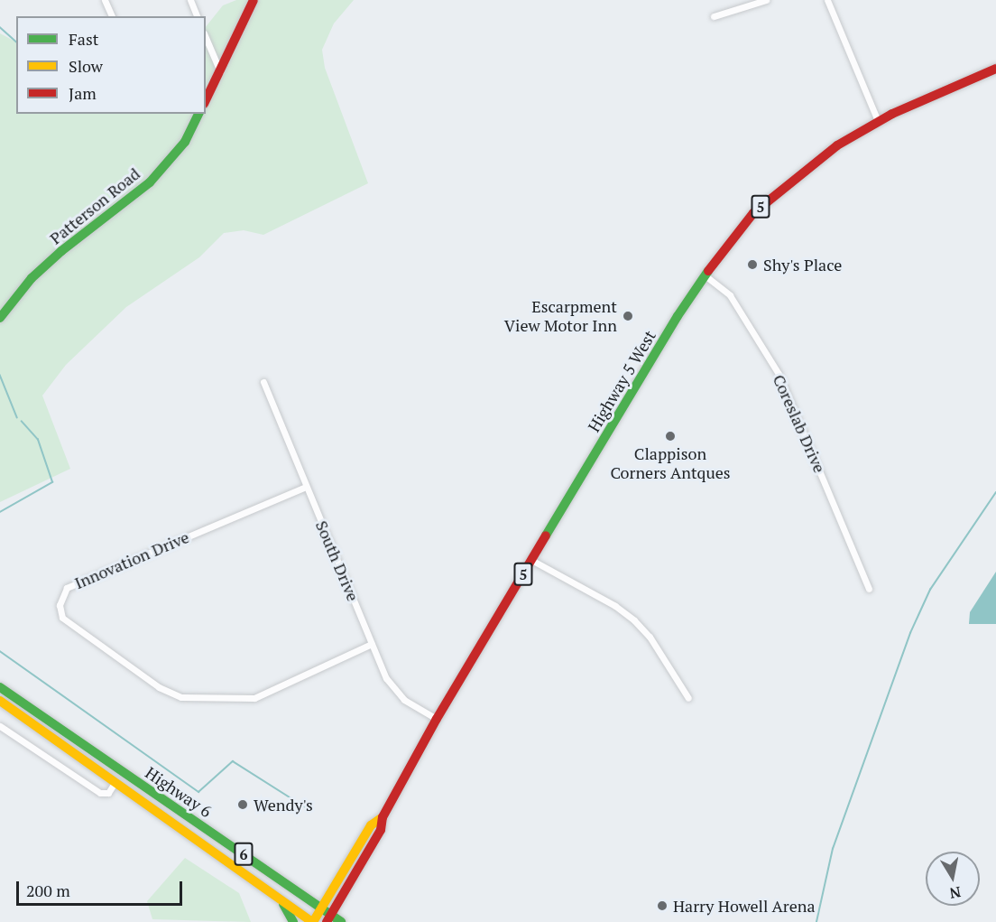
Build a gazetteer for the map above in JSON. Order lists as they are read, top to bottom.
{
  "streets": {
    "main road": [
      "Patterson Road",
      "5",
      "Highway 5 West",
      "Highway 6",
      "6"
    ],
    "street": ["Coreslab Drive", "Innovation Drive", "South Drive"]
  },
  "crossings": [
    ["5", "Highway 5 West"],
    ["5", "Highway 6"],
    ["Highway 5 West", "Coreslab Drive"],
    ["Highway 5 West", "South Drive"],
    ["Highway 5 West", "Highway 6"],
    ["Innovation Drive", "South Drive"]
  ],
  "places": [
    "Shy's Place",
    "Escarpment View Motor Inn",
    "Clappison Corners Antques",
    "Wendy's",
    "Harry Howell Arena"
  ],
  "legend": ["Fast", "Slow", "Jam"],
  "scale_bar": "200 m",
  "north": "bottom"
}
